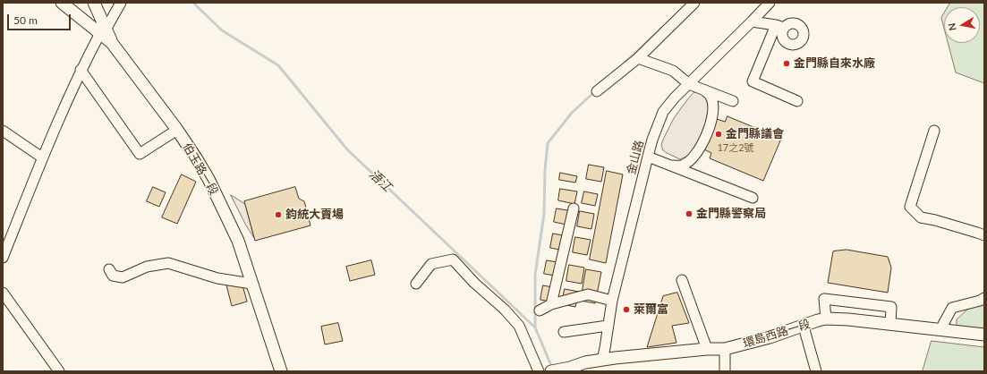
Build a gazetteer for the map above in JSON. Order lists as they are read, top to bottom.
{
  "streets": {
    "main road": ["伯玉路一段", "環島西路一段"],
    "street": ["金山路"]
  },
  "crossings": [
    ["金山路", "環島西路一段"]
  ],
  "water": ["浯江"],
  "places": [
    "金門縣自來水廠",
    "金門縣議會",
    "金門縣警察局",
    "鈞統大賣場",
    "萊爾富"
  ],
  "house_numbers": ["17之2號"],
  "scale_bar": "50 m",
  "north": "left"
}
